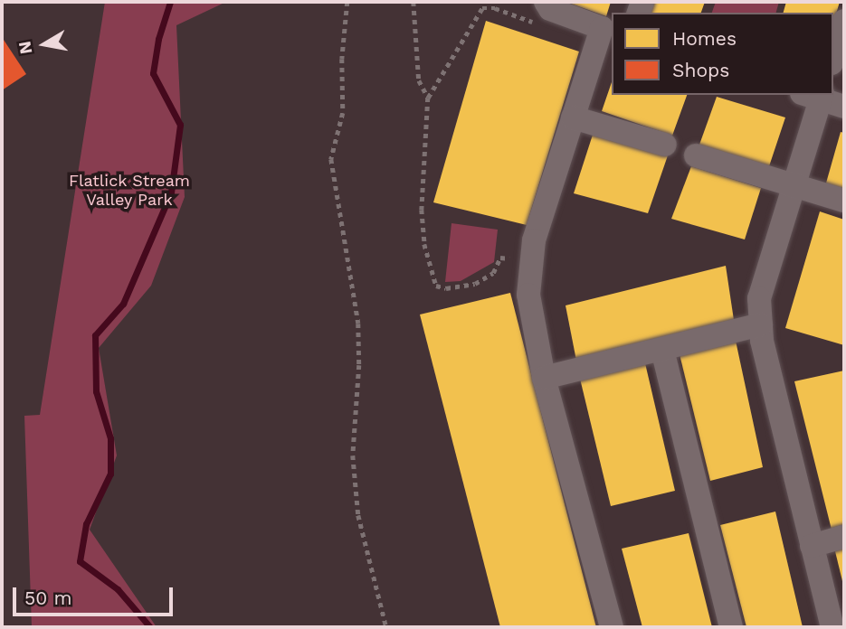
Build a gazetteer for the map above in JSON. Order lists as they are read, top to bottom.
{
  "parks": ["Flatlick Stream Valley Park"],
  "legend": ["Homes", "Shops"],
  "scale_bar": "50 m",
  "north": "left"
}
